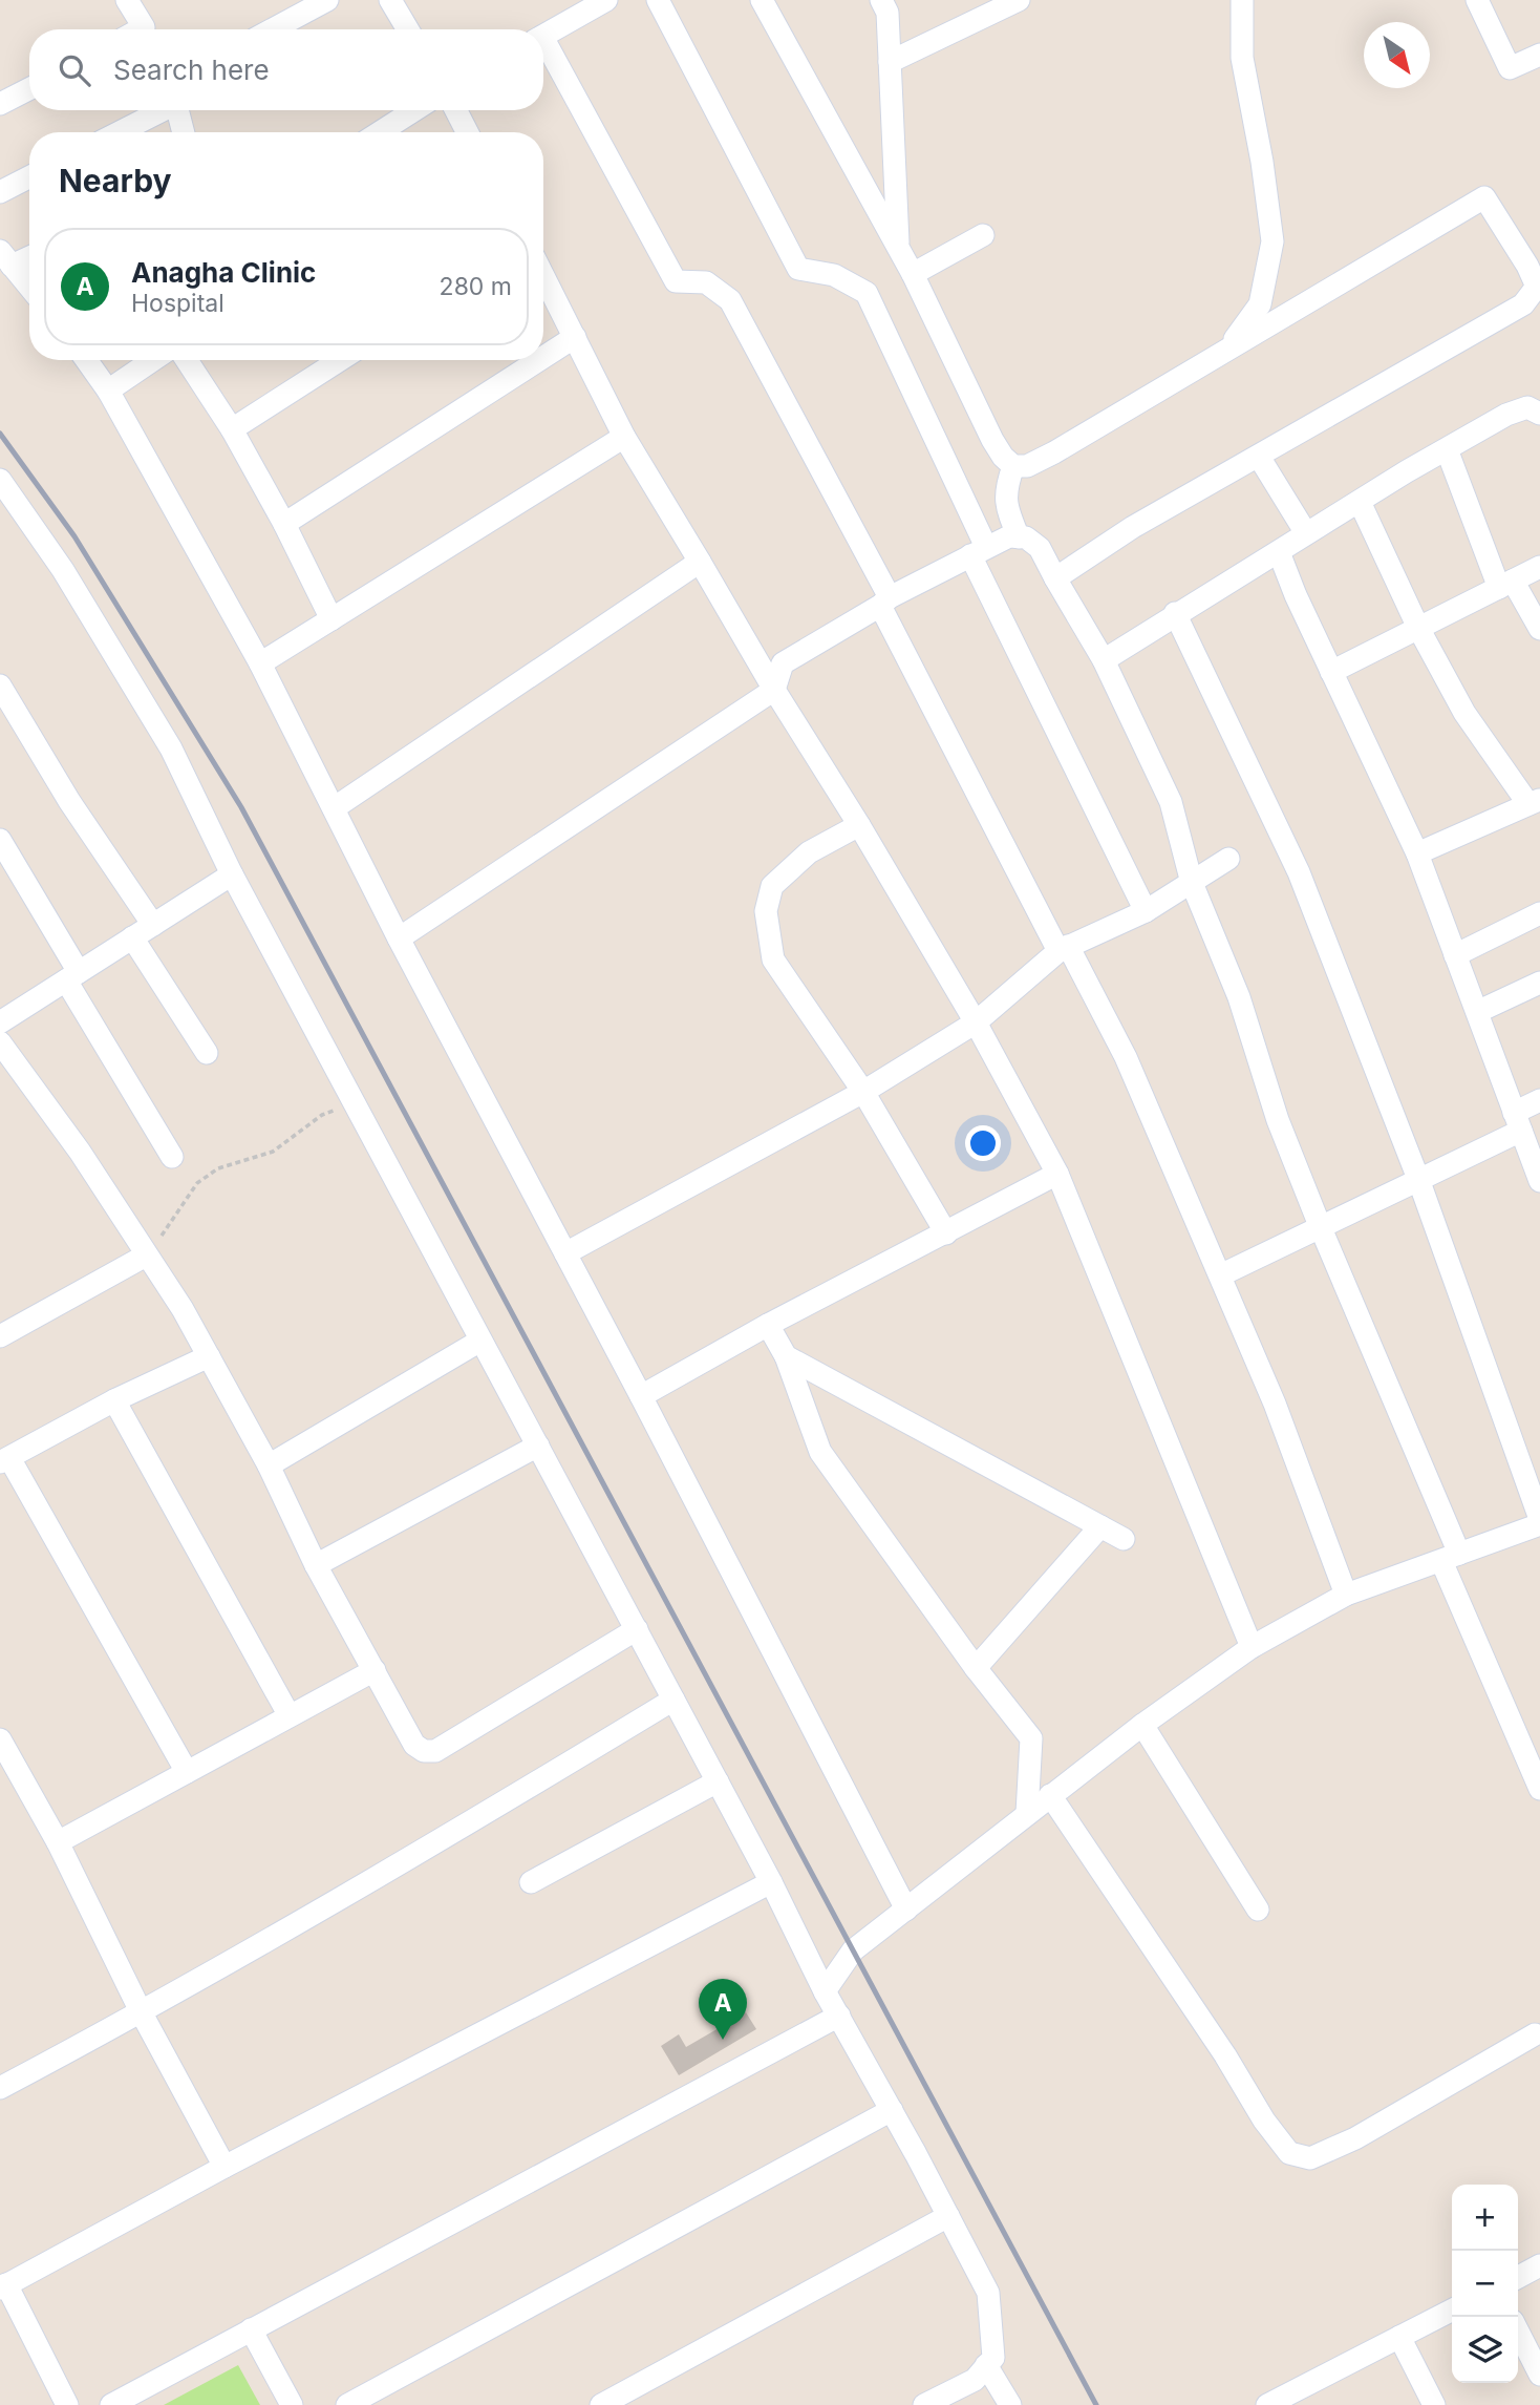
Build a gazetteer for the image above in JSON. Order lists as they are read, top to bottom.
{
  "north": "bottom right",
  "page": {
    "search": "Search here",
    "heading": "Nearby",
    "list": [
      {
        "mark": "A",
        "name": "Anagha Clinic",
        "note": "Hospital",
        "value": "280 m"
      }
    ],
    "pins": "A",
    "map_buttons": ["+", "−"]
  }
}
